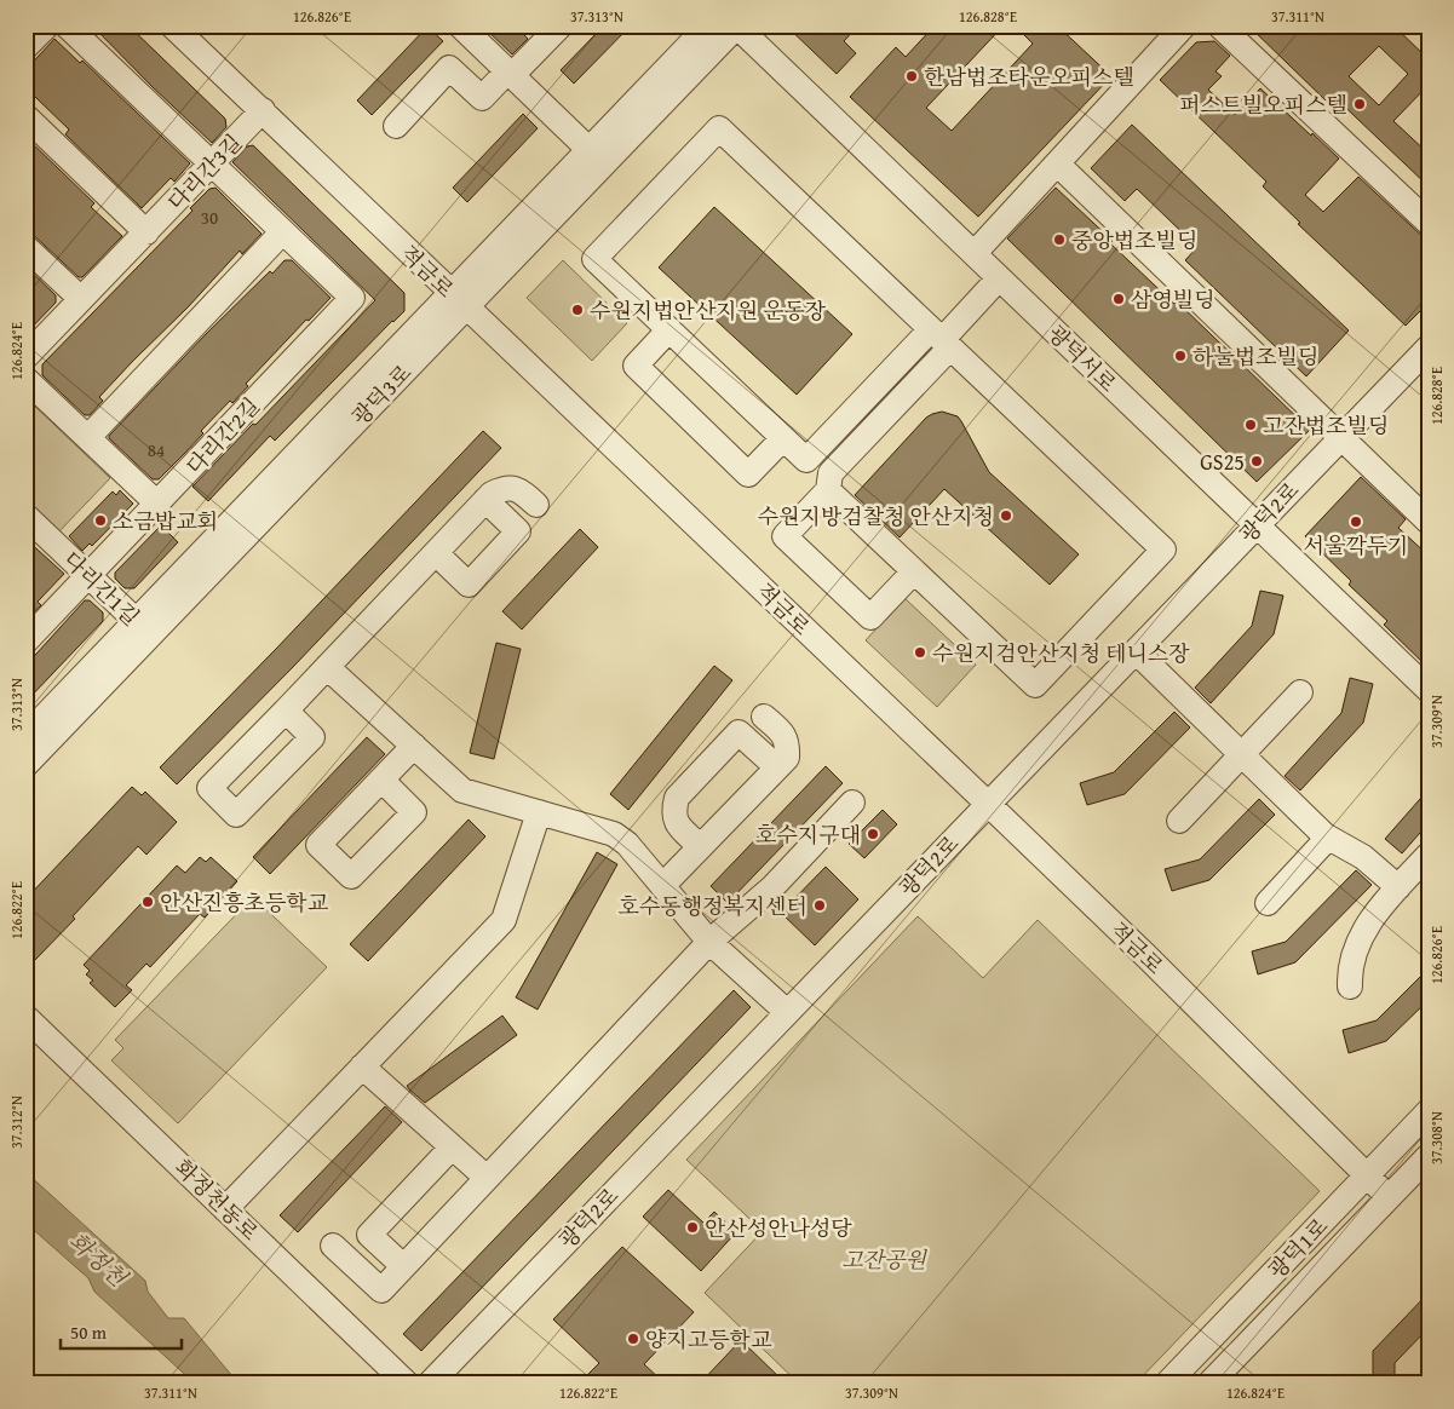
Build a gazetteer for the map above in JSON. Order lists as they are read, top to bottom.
{
  "streets": {
    "street": [
      "다리간3길",
      "적금로",
      "광덕서로",
      "광덕3로",
      "다리간2길",
      "광덕2로",
      "다리간1길",
      "화정천동로",
      "광덕1로"
    ]
  },
  "crossings": [
    ["다리간3길", "적금로"],
    ["다리간3길", "다리간2길"],
    ["적금로", "광덕3로"],
    ["적금로", "광덕2로"],
    ["적금로", "광덕1로"],
    ["광덕서로", "광덕3로"],
    ["광덕서로", "광덕2로"],
    ["광덕3로", "다리간1길"],
    ["다리간2길", "다리간1길"]
  ],
  "water": ["화정천"],
  "parks": ["고잔공원"],
  "places": [
    "한남법조타운오피스텔",
    "퍼스트빌오피스텔",
    "중앙법조빌딩",
    "삼영빌딩",
    "수원지법안산지원 운동장",
    "하눌법조빌딩",
    "고잔법조빌딩",
    "GS25",
    "수원지방검찰청 안산지청",
    "소금밥교회",
    "서울깍두기",
    "수원지검안산지청 테니스장",
    "호수지구대",
    "안산진흥초등학교",
    "호수동행정복지센터",
    "안산성안나성당",
    "양지고등학교"
  ],
  "house_numbers": ["30", "84"],
  "scale_bar": "50 m",
  "coordinates": [
    "126.826°E",
    "37.313°N",
    "126.828°E",
    "37.311°N",
    "126.824°E",
    "37.309°N",
    "126.822°E",
    "37.312°N",
    "37.308°N"
  ]
}
